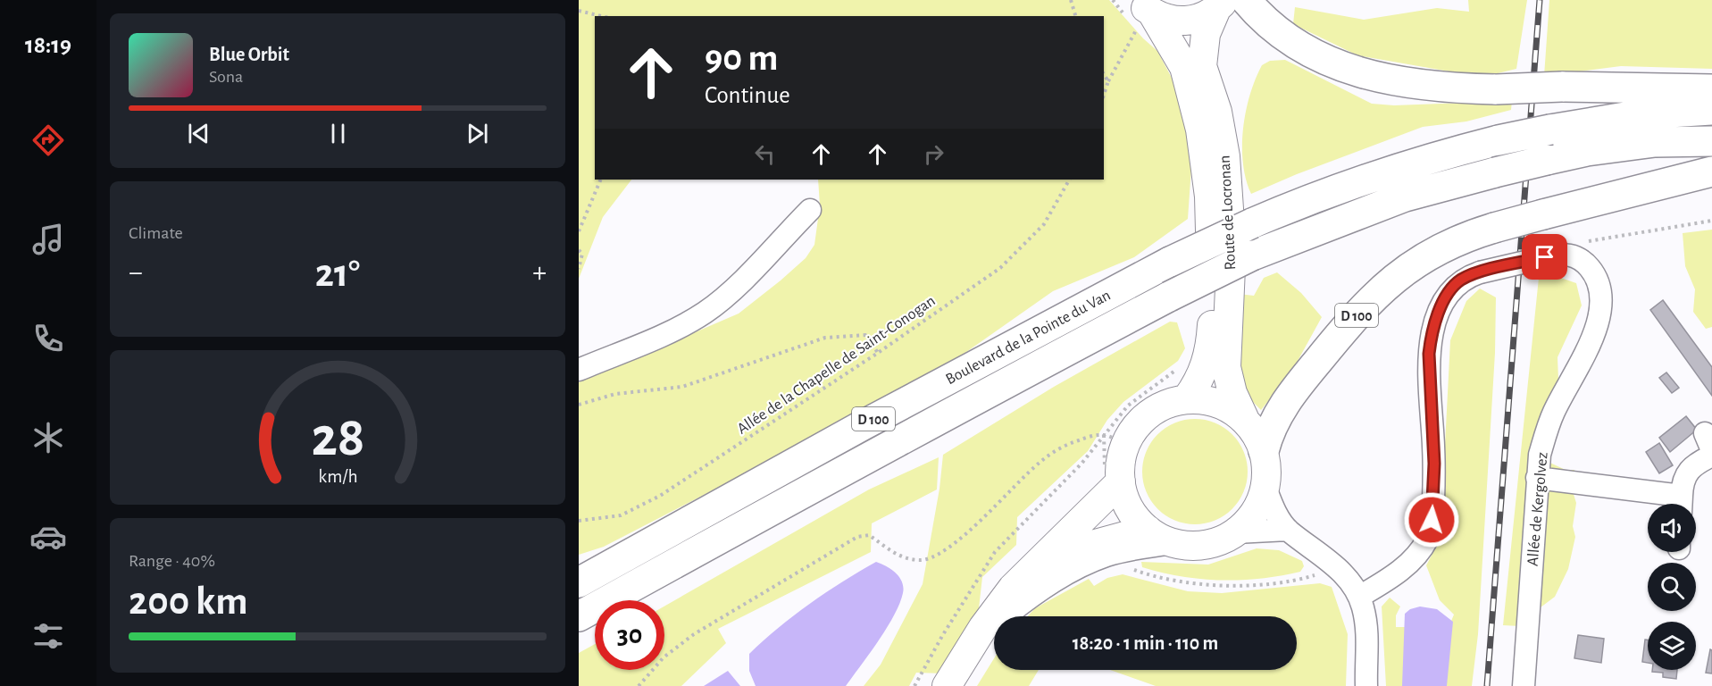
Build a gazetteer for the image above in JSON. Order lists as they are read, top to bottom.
{
  "streets": {
    "highway": ["D 100", "Boulevard de la Pointe du Van"],
    "main road": ["Route de Locronan"],
    "street": ["Allée de Kergolvez"],
    "path": ["Allée de la Chapelle de Saint-Conogan"]
  },
  "crossings": [
    ["Route de Locronan", "D 100"]
  ],
  "page": {
    "tabs": "18:19",
    "turn": ["90 m", "Continue"],
    "song": ["Blue Orbit", "Sona"],
    "tile": [
      "Climate",
      ["Range · 40%", "200 km"]
    ],
    "heat": ["−", "21°", "+"],
    "limit": "30",
    "trip": "18:20 · 1 min · 110 m",
    "gauge": ["28", "km/h"]
  }
}
